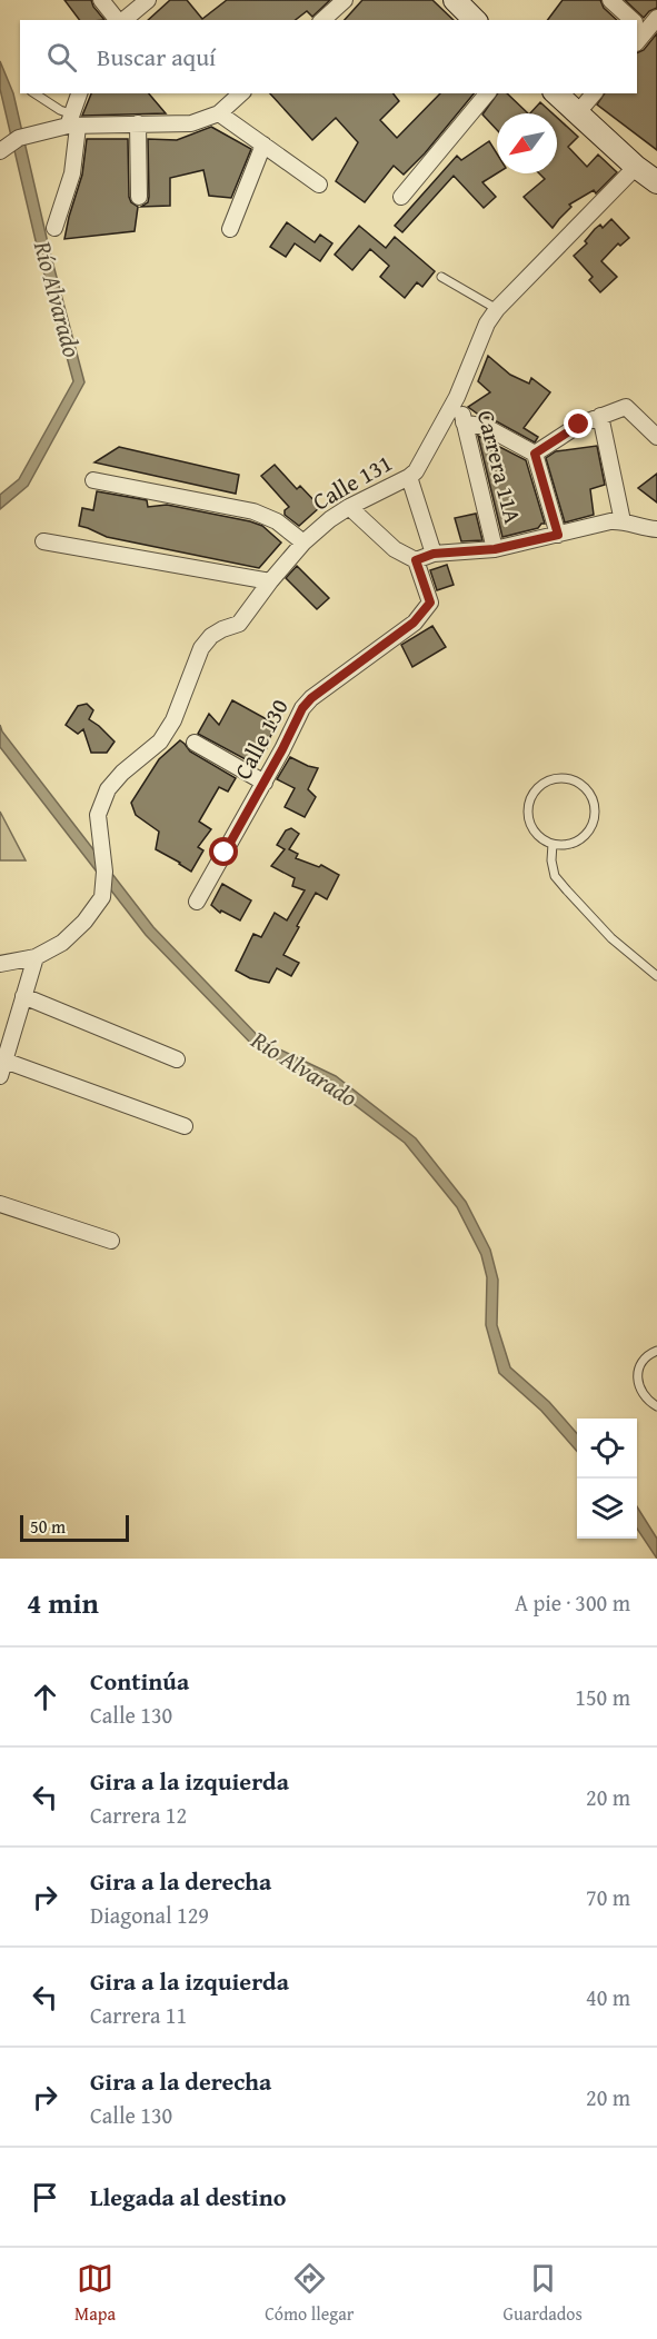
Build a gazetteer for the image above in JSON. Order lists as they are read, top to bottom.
{
  "streets": {
    "street": ["Carrera 11A", "Calle 131", "Calle 130"]
  },
  "crossings": [
    ["Carrera 11A", "Calle 131"]
  ],
  "water": ["Río Alvarado"],
  "scale_bar": "50 m",
  "north": "bottom left",
  "page": {
    "search": "Buscar aquí",
    "scale": "50 m",
    "heading": ["4 min", "A pie · 300 m"],
    "list": [
      ["Continúa", "Calle 130", "150 m"],
      ["Gira a la izquierda", "Carrera 12", "20 m"],
      ["Gira a la derecha", "Diagonal 129", "70 m"],
      ["Gira a la izquierda", "Carrera 11", "40 m"],
      ["Gira a la derecha", "Calle 130", "20 m"],
      "Llegada al destino"
    ],
    "nav": ["Mapa", "Cómo llegar", "Guardados"]
  }
}
